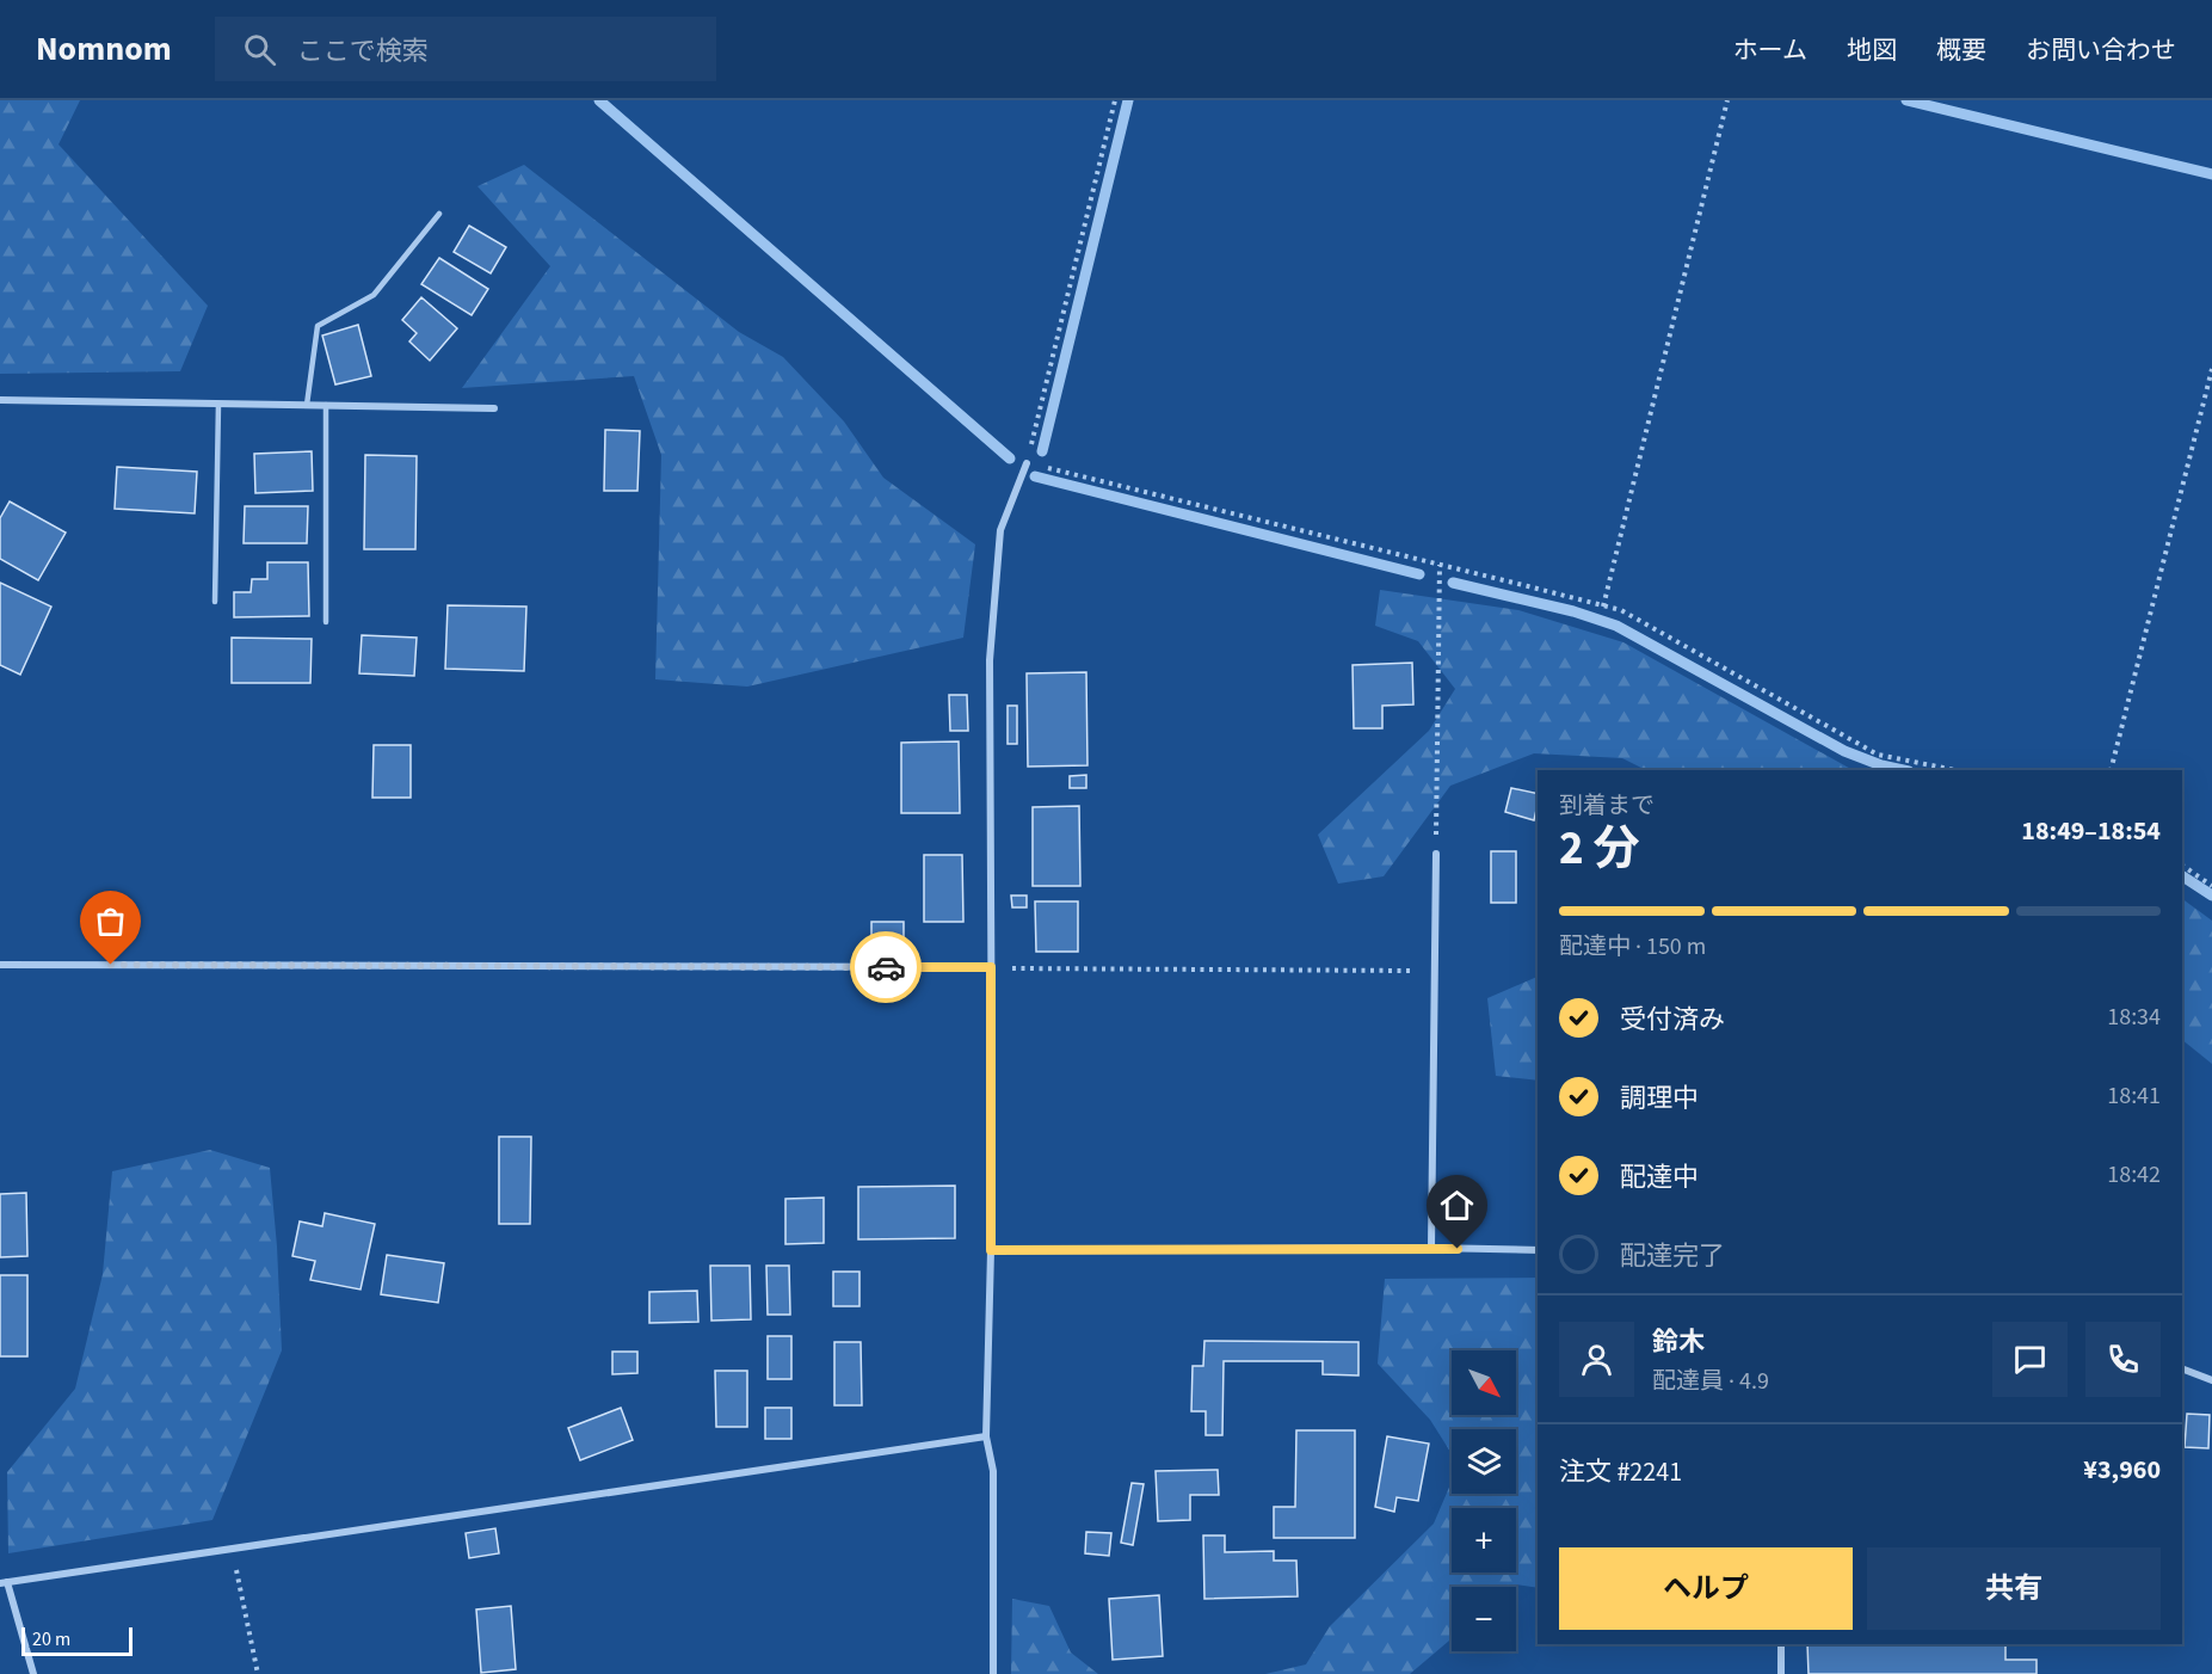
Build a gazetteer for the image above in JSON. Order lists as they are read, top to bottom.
{
  "scale_bar": "20 m",
  "north": "bottom right",
  "page": {
    "header": "Nomnom",
    "search": "ここで検索",
    "nav": [
      "ホーム",
      "地図",
      "概要",
      "お問い合わせ"
    ],
    "heading": ["2 分", "到着まで", "18:49–18:54"],
    "panel": [
      "鈴木",
      "配達員 · 4.9",
      "注文 #2241",
      "¥3,960"
    ],
    "bar": "配達中 · 150 m",
    "list": [
      ["受付済み", "18:34"],
      ["調理中", "18:41"],
      ["配達中", "18:42"],
      "配達完了"
    ],
    "map_buttons": ["+", "−"],
    "buttons": ["ヘルプ", "共有"],
    "scale": "20 m"
  }
}
